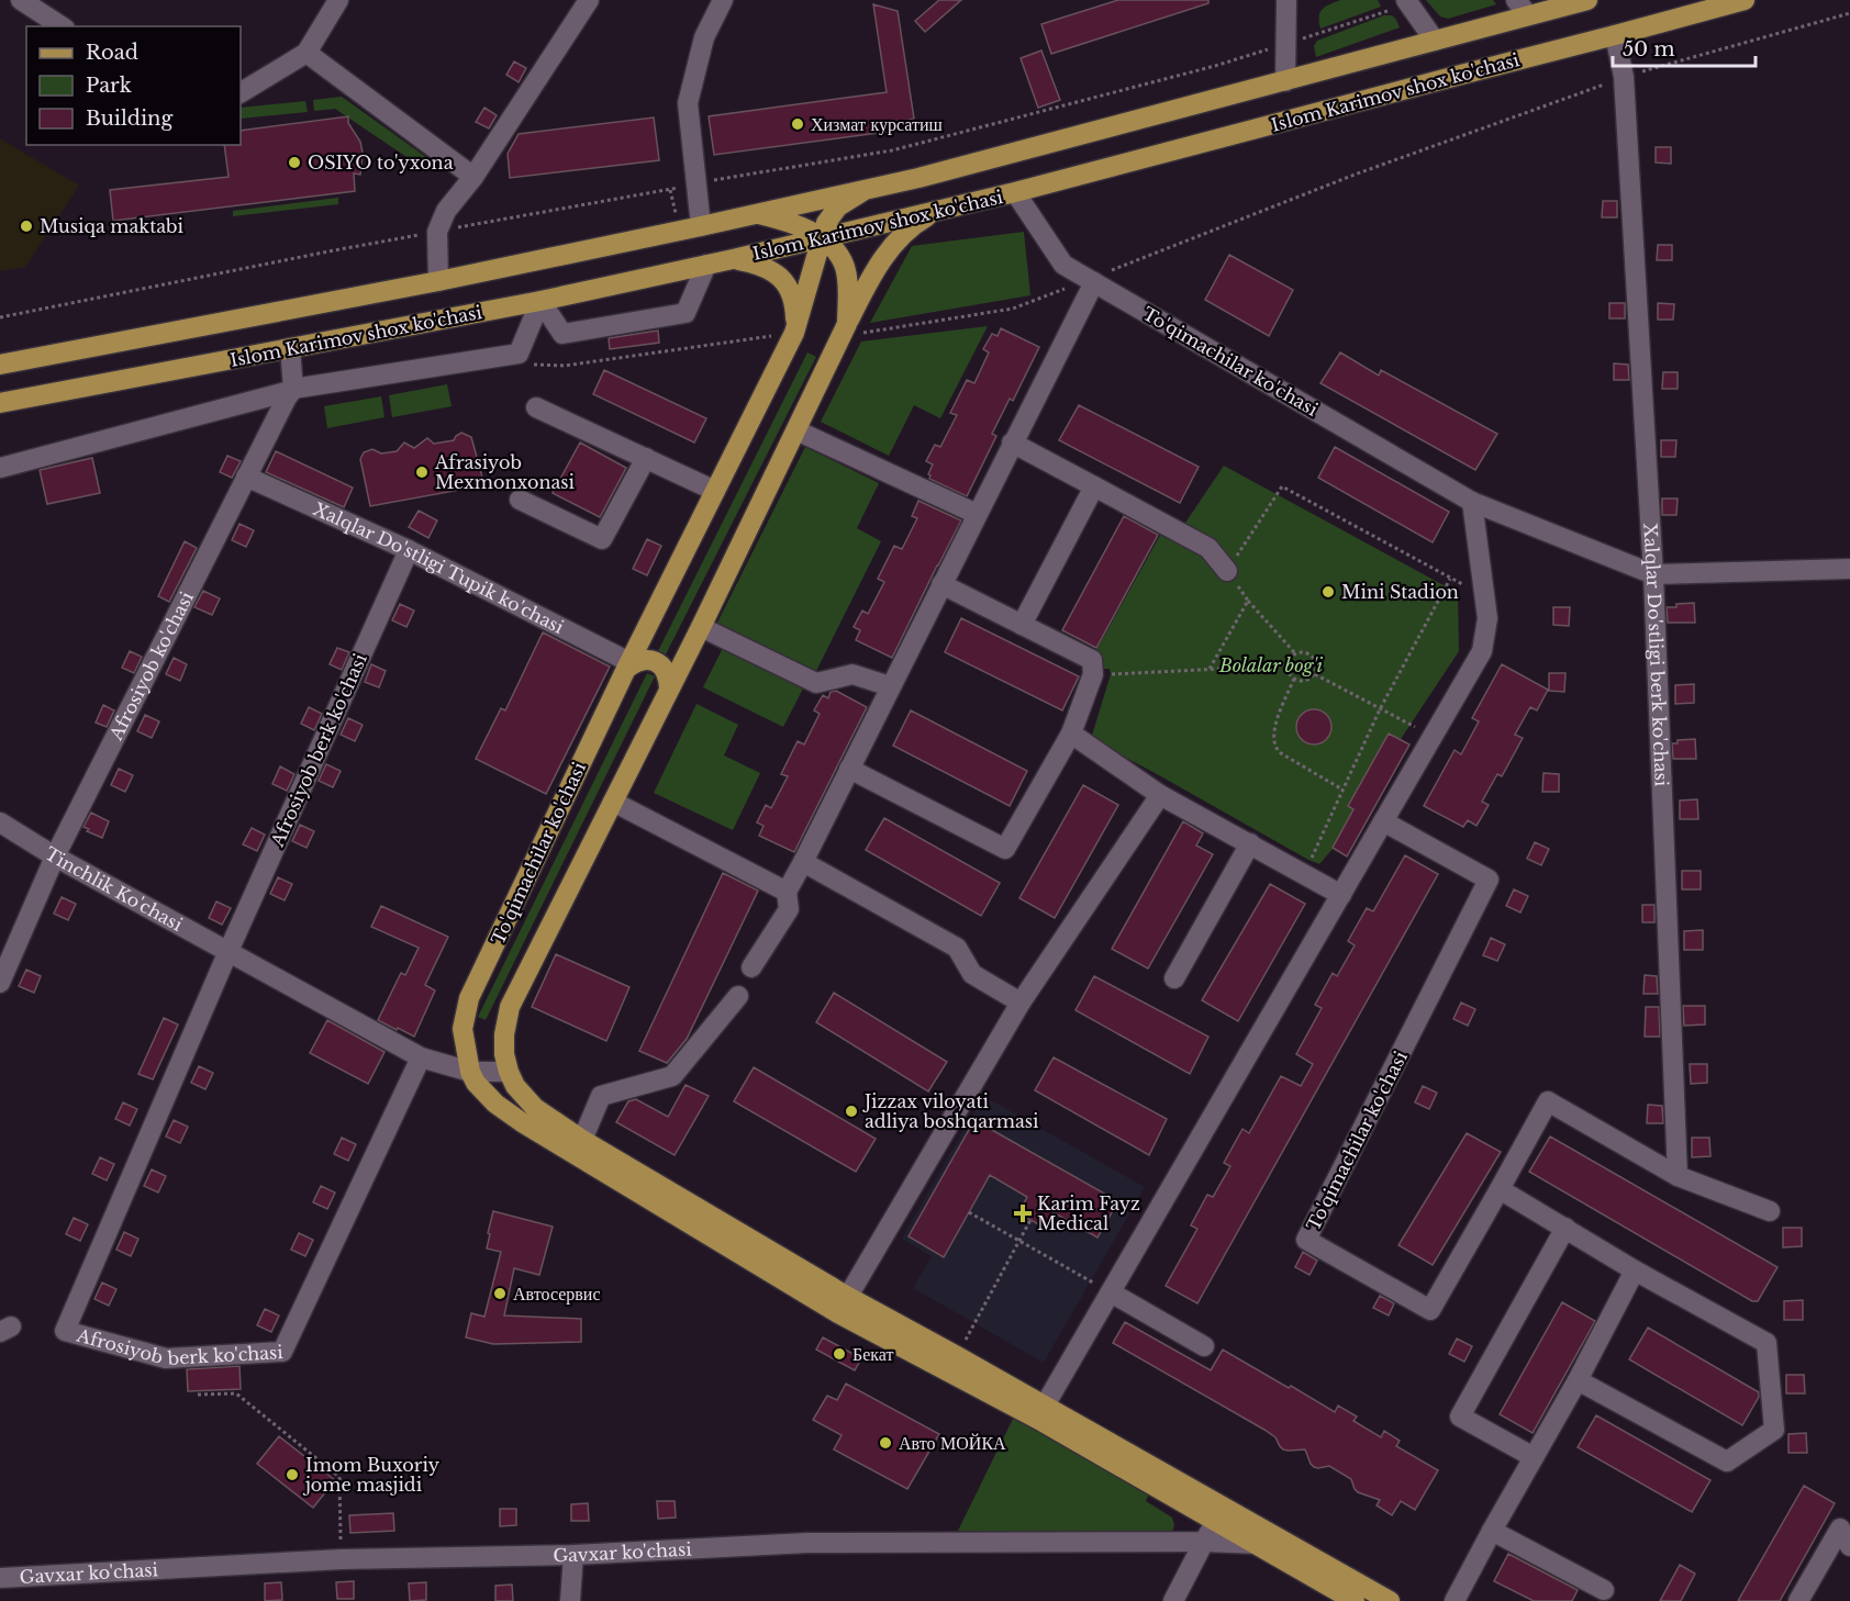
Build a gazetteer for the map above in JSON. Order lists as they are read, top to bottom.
{
  "streets": {
    "main road": ["Islom Karimov shox ko'chasi", "To'qimachilar ko'chasi"],
    "street": [
      "Xalqlar Do'stligi Tupik ko'chasi",
      "Xalqlar Do'stligi berk ko'chasi",
      "Afrosiyob ko'chasi",
      "Afrosiyob berk ko'chasi",
      "Tinchlik Ko'chasi",
      "Gavxar ko'chasi"
    ]
  },
  "crossings": [
    ["Islom Karimov shox ko'chasi", "To'qimachilar ko'chasi"],
    ["Islom Karimov shox ko'chasi", "Xalqlar Do'stligi berk ko'chasi"],
    ["To'qimachilar ko'chasi", "Xalqlar Do'stligi Tupik ko'chasi"],
    ["To'qimachilar ko'chasi", "Xalqlar Do'stligi berk ko'chasi"],
    ["To'qimachilar ko'chasi", "Gavxar ko'chasi"],
    ["Xalqlar Do'stligi Tupik ko'chasi", "Afrosiyob ko'chasi"],
    ["Xalqlar Do'stligi Tupik ko'chasi", "Afrosiyob berk ko'chasi"],
    ["Afrosiyob ko'chasi", "Tinchlik Ko'chasi"],
    ["Afrosiyob berk ko'chasi", "Tinchlik Ko'chasi"]
  ],
  "parks": ["Bolalar bog'i"],
  "places": {
    "other": [
      "Хизмат курсатиш",
      "OSIYO to'yxona",
      "Musiqa maktabi",
      "Afrasiyob Mexmonxonasi",
      "Mini Stadion",
      "Jizzax viloyati adliya boshqarmasi",
      "Автосервис",
      "Бекат",
      "Авто МОЙКА",
      "Imom Buxoriy jome masjidi"
    ],
    "health": ["Karim Fayz Medical"]
  },
  "legend": ["Road", "Park", "Building"],
  "scale_bar": "50 m"
}
